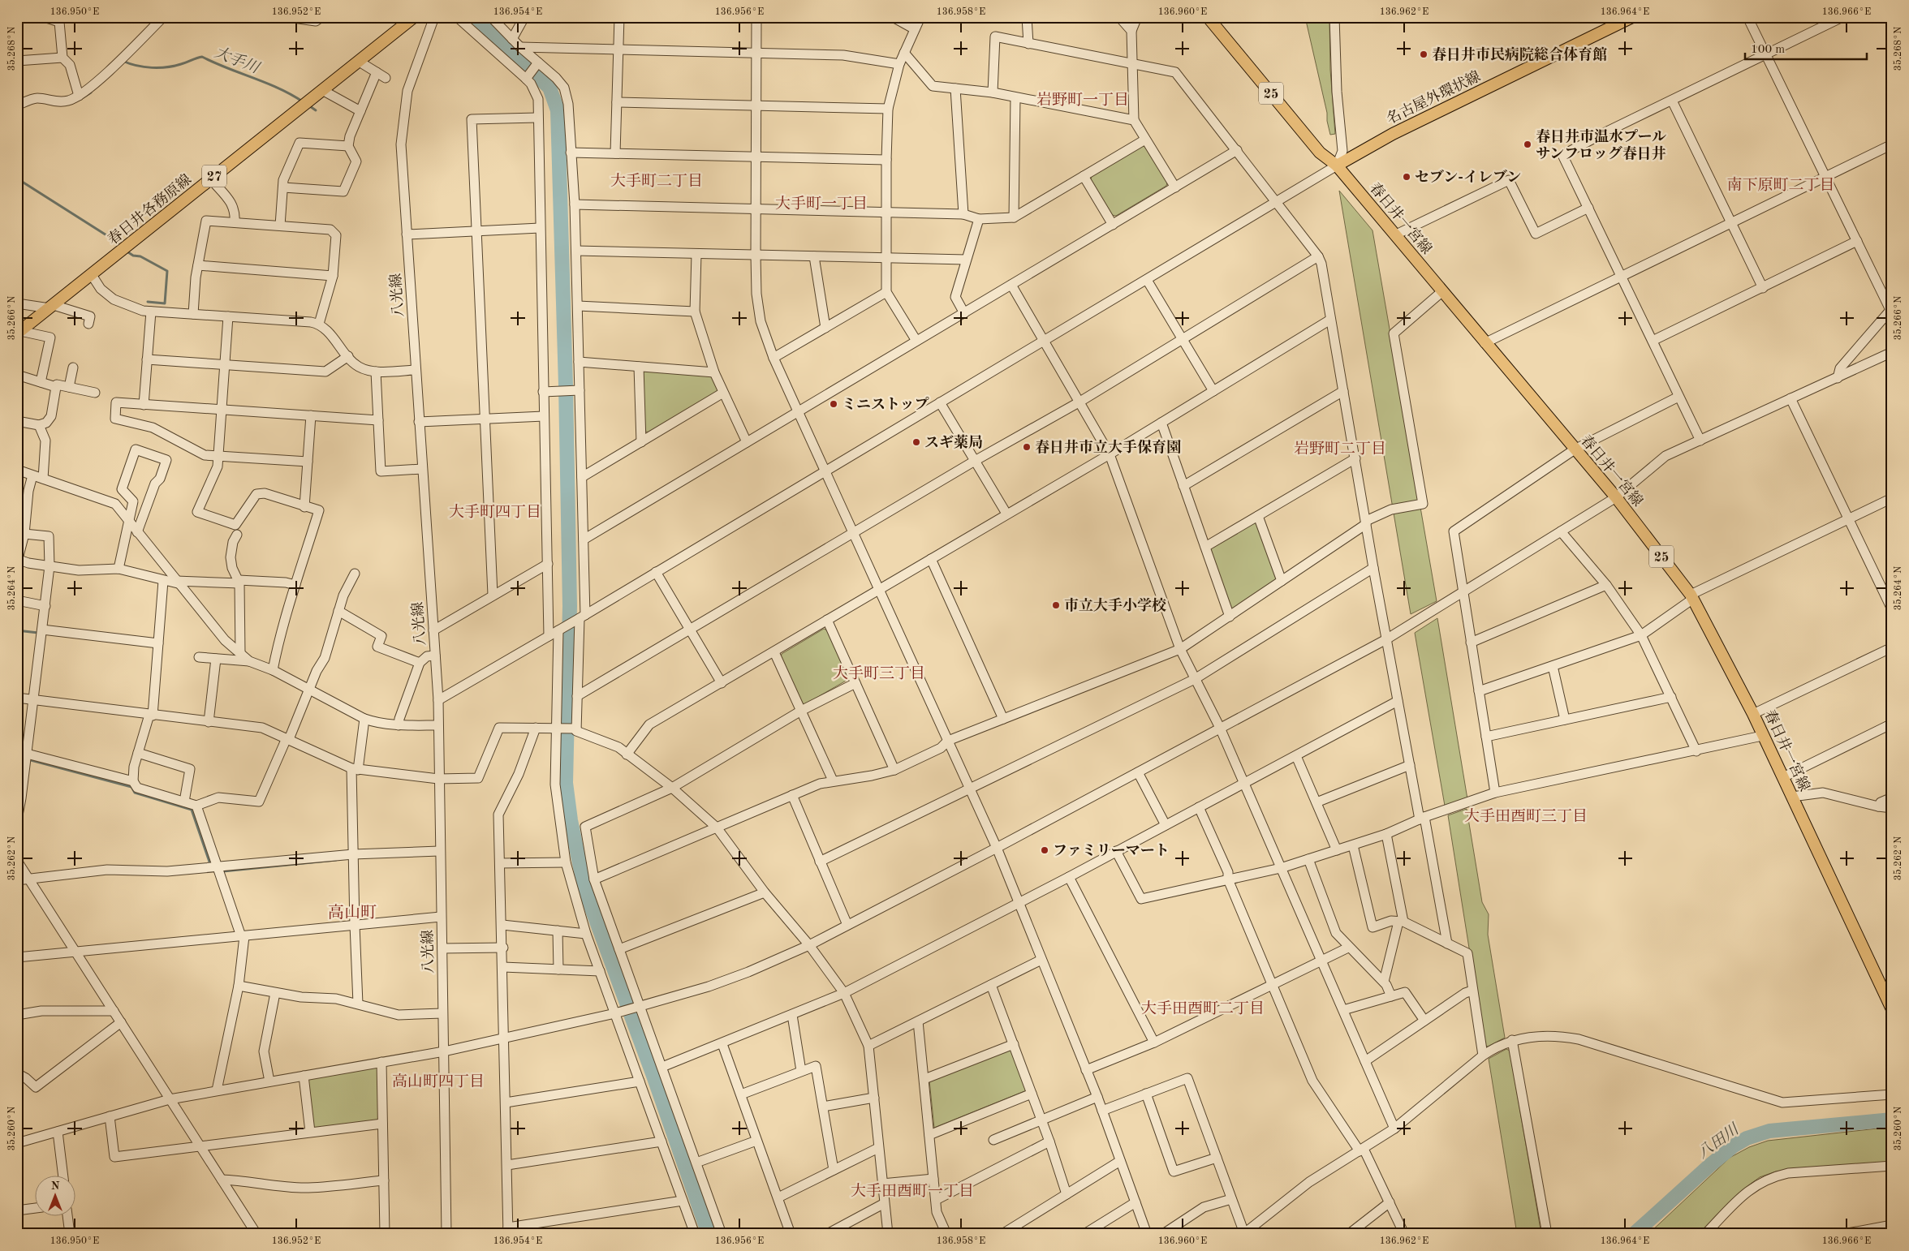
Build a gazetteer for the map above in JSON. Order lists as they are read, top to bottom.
{
  "streets": {
    "main road": [
      "25",
      "名古屋外環状線",
      "27",
      "春日井各務原線",
      "春日井一宮線"
    ],
    "street": ["八光線"]
  },
  "crossings": [
    ["名古屋外環状線", "春日井一宮線"]
  ],
  "districts": [
    "岩野町一丁目",
    "大手町二丁目",
    "南下原町二丁目",
    "大手町一丁目",
    "岩野町二丁目",
    "大手町四丁目",
    "大手町三丁目",
    "大手田酉町三丁目",
    "高山町",
    "大手田酉町二丁目",
    "高山町四丁目",
    "大手田酉町一丁目"
  ],
  "water": ["大手川", "八田川"],
  "places": [
    "春日井市民病院総合体育館",
    "春日井市温水プール サンフロッグ春日井",
    "セブン-イレブン",
    "ミニストップ",
    "スギ薬局",
    "春日井市立大手保育園",
    "市立大手小学校",
    "ファミリーマート"
  ],
  "scale_bar": "100 m",
  "north": "top",
  "coordinates": [
    "136.950°E",
    "136.952°E",
    "136.954°E",
    "136.956°E",
    "136.958°E",
    "136.960°E",
    "136.962°E",
    "136.964°E",
    "136.966°E",
    "35.268°N",
    "35.266°N",
    "35.264°N",
    "35.262°N",
    "35.260°N"
  ]
}
